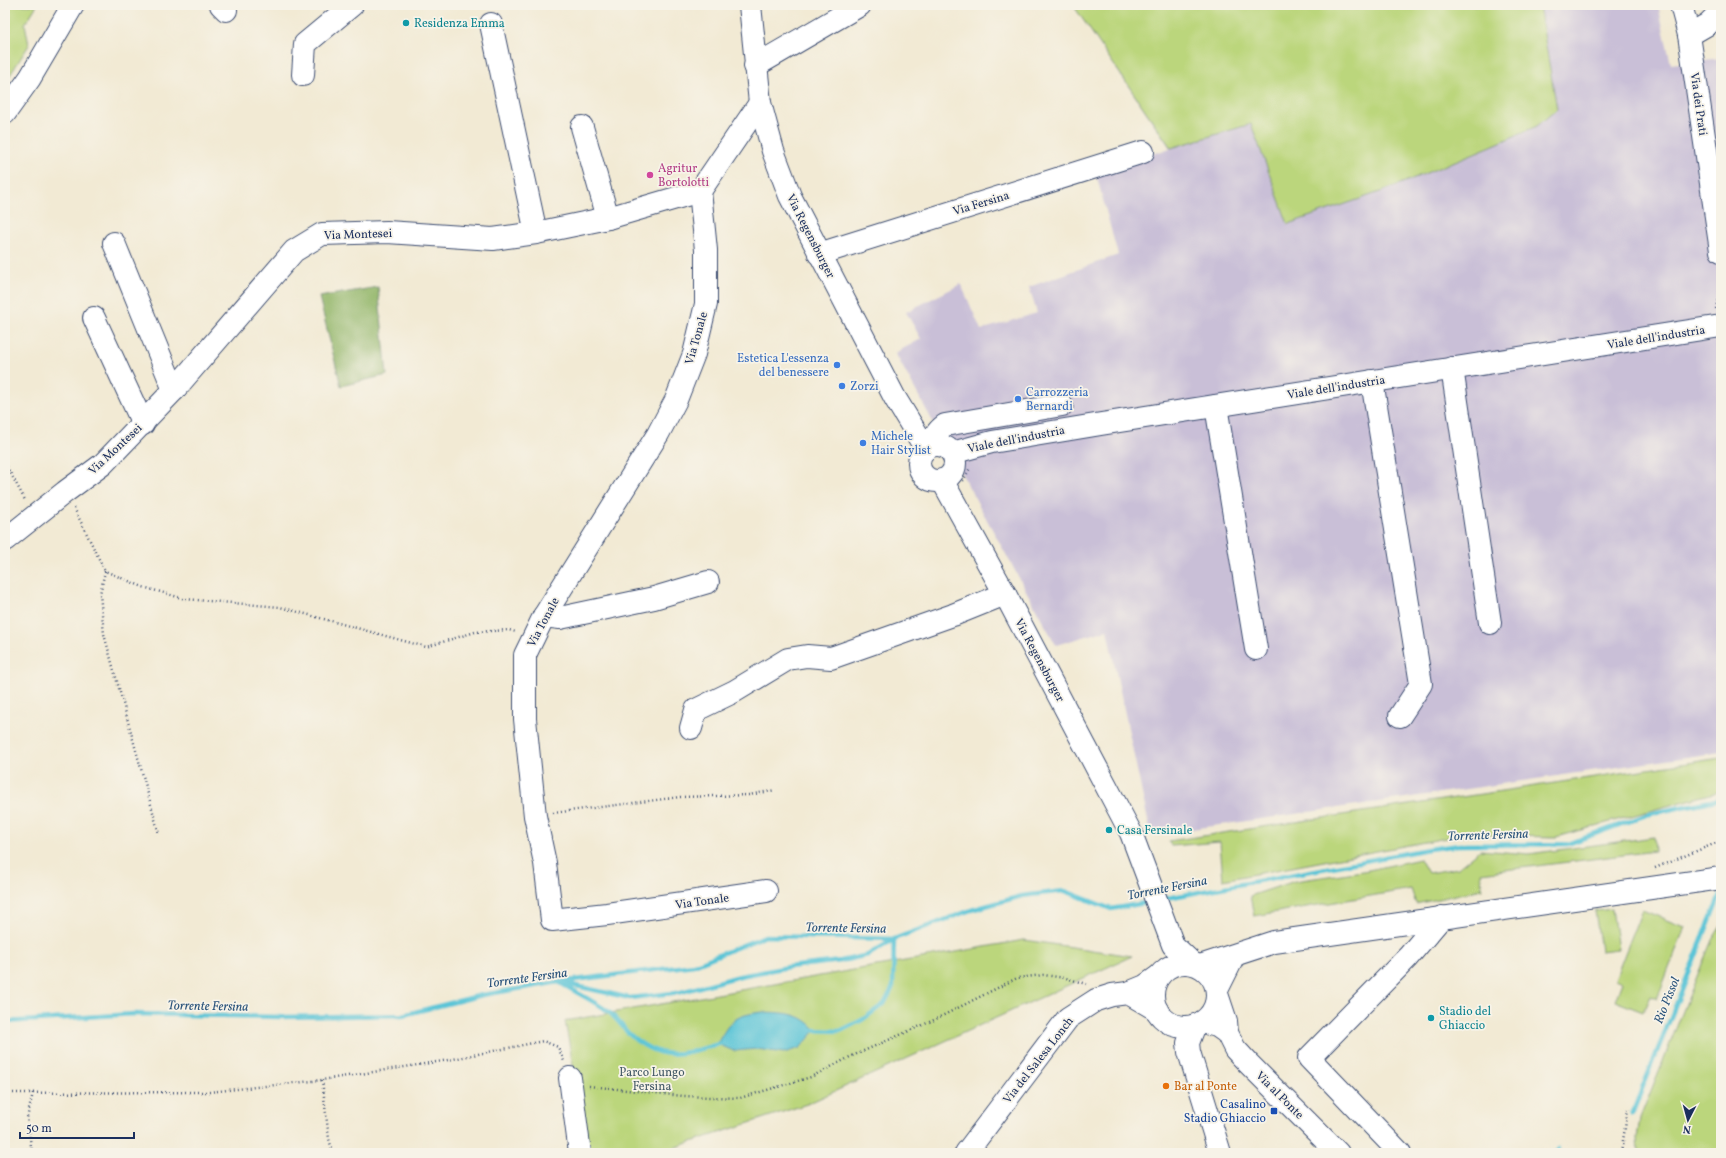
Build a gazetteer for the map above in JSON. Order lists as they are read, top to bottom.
{
  "streets": {
    "street": [
      "Via dei Prati",
      "Via Fersina",
      "Via Montesei",
      "Via Regensburger",
      "Viale dell'industria",
      "Via Tonale",
      "Via del Salesa Lonch",
      "Via al Ponte"
    ]
  },
  "crossings": [
    ["Via Fersina", "Via Regensburger"],
    ["Via Montesei", "Via Tonale"],
    ["Via Regensburger", "Viale dell'industria"],
    ["Via del Salesa Lonch", "Via al Ponte"]
  ],
  "water": ["Torrente Fersina", "Rio Pissol"],
  "parks": ["Parco Lungo Fersina"],
  "places": {
    "other": [
      "Residenza Emma",
      "Agritur Bortolotti",
      "Estetica L'essenza del benessere",
      "Zorzi",
      "Carrozzeria Bernardi",
      "Michele Hair Stylist",
      "Casa Fersinale",
      "Stadio del Ghiaccio",
      "Bar al Ponte"
    ],
    "transit": ["Casalino Stadio Ghiaccio"]
  },
  "scale_bar": "50 m",
  "north": "bottom"
}
